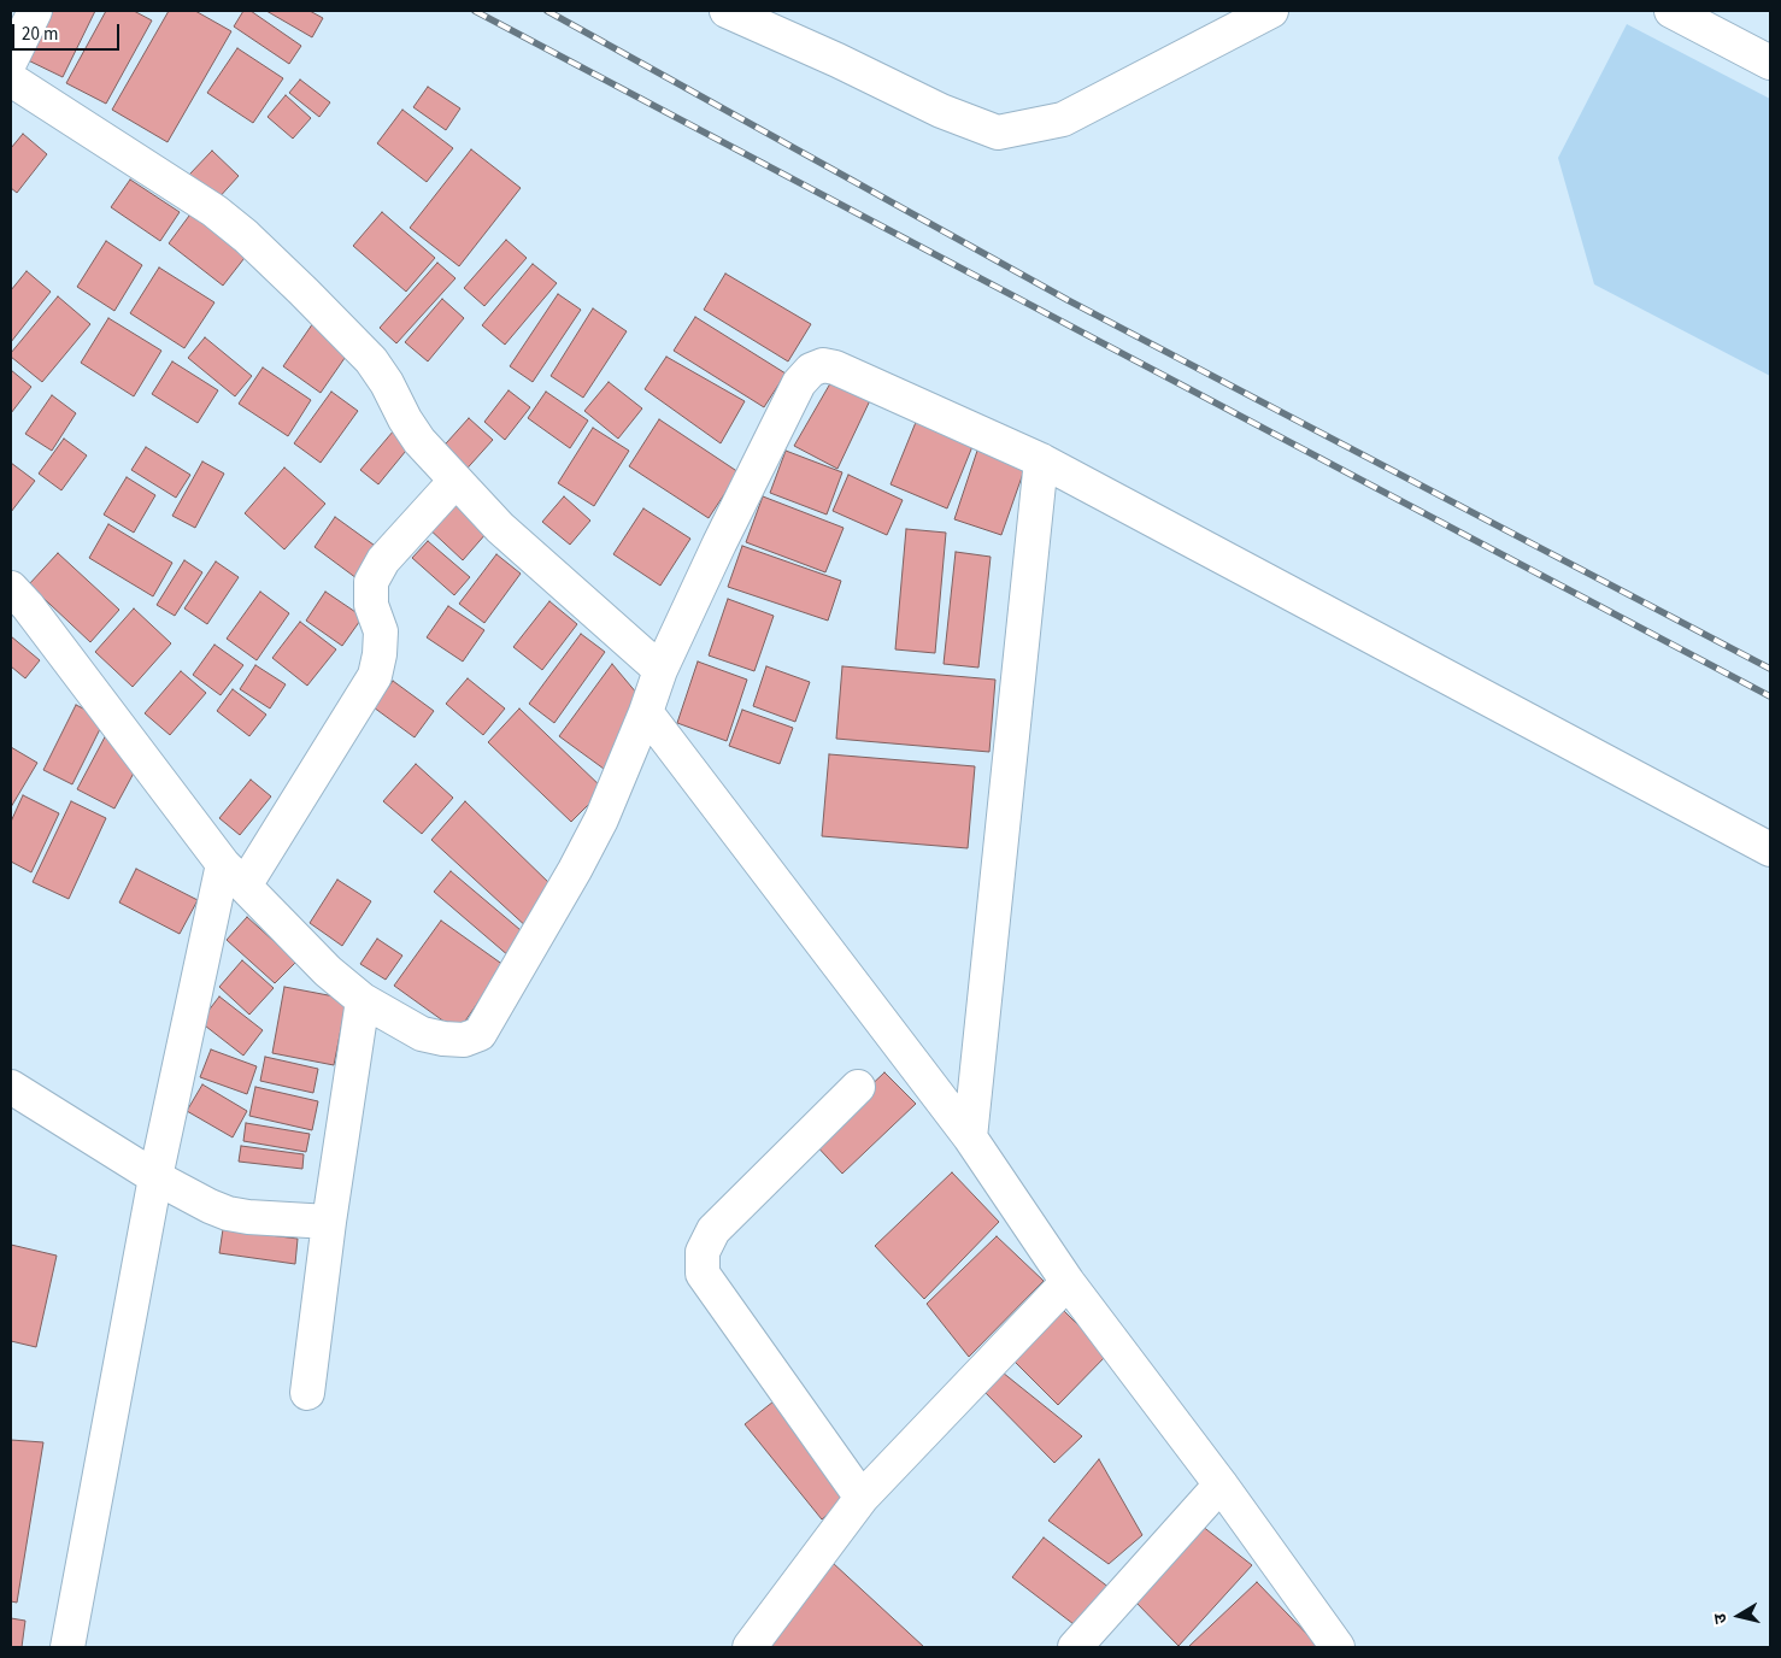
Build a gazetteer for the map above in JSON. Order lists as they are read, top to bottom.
{
  "scale_bar": "20 m",
  "north": "left"
}
